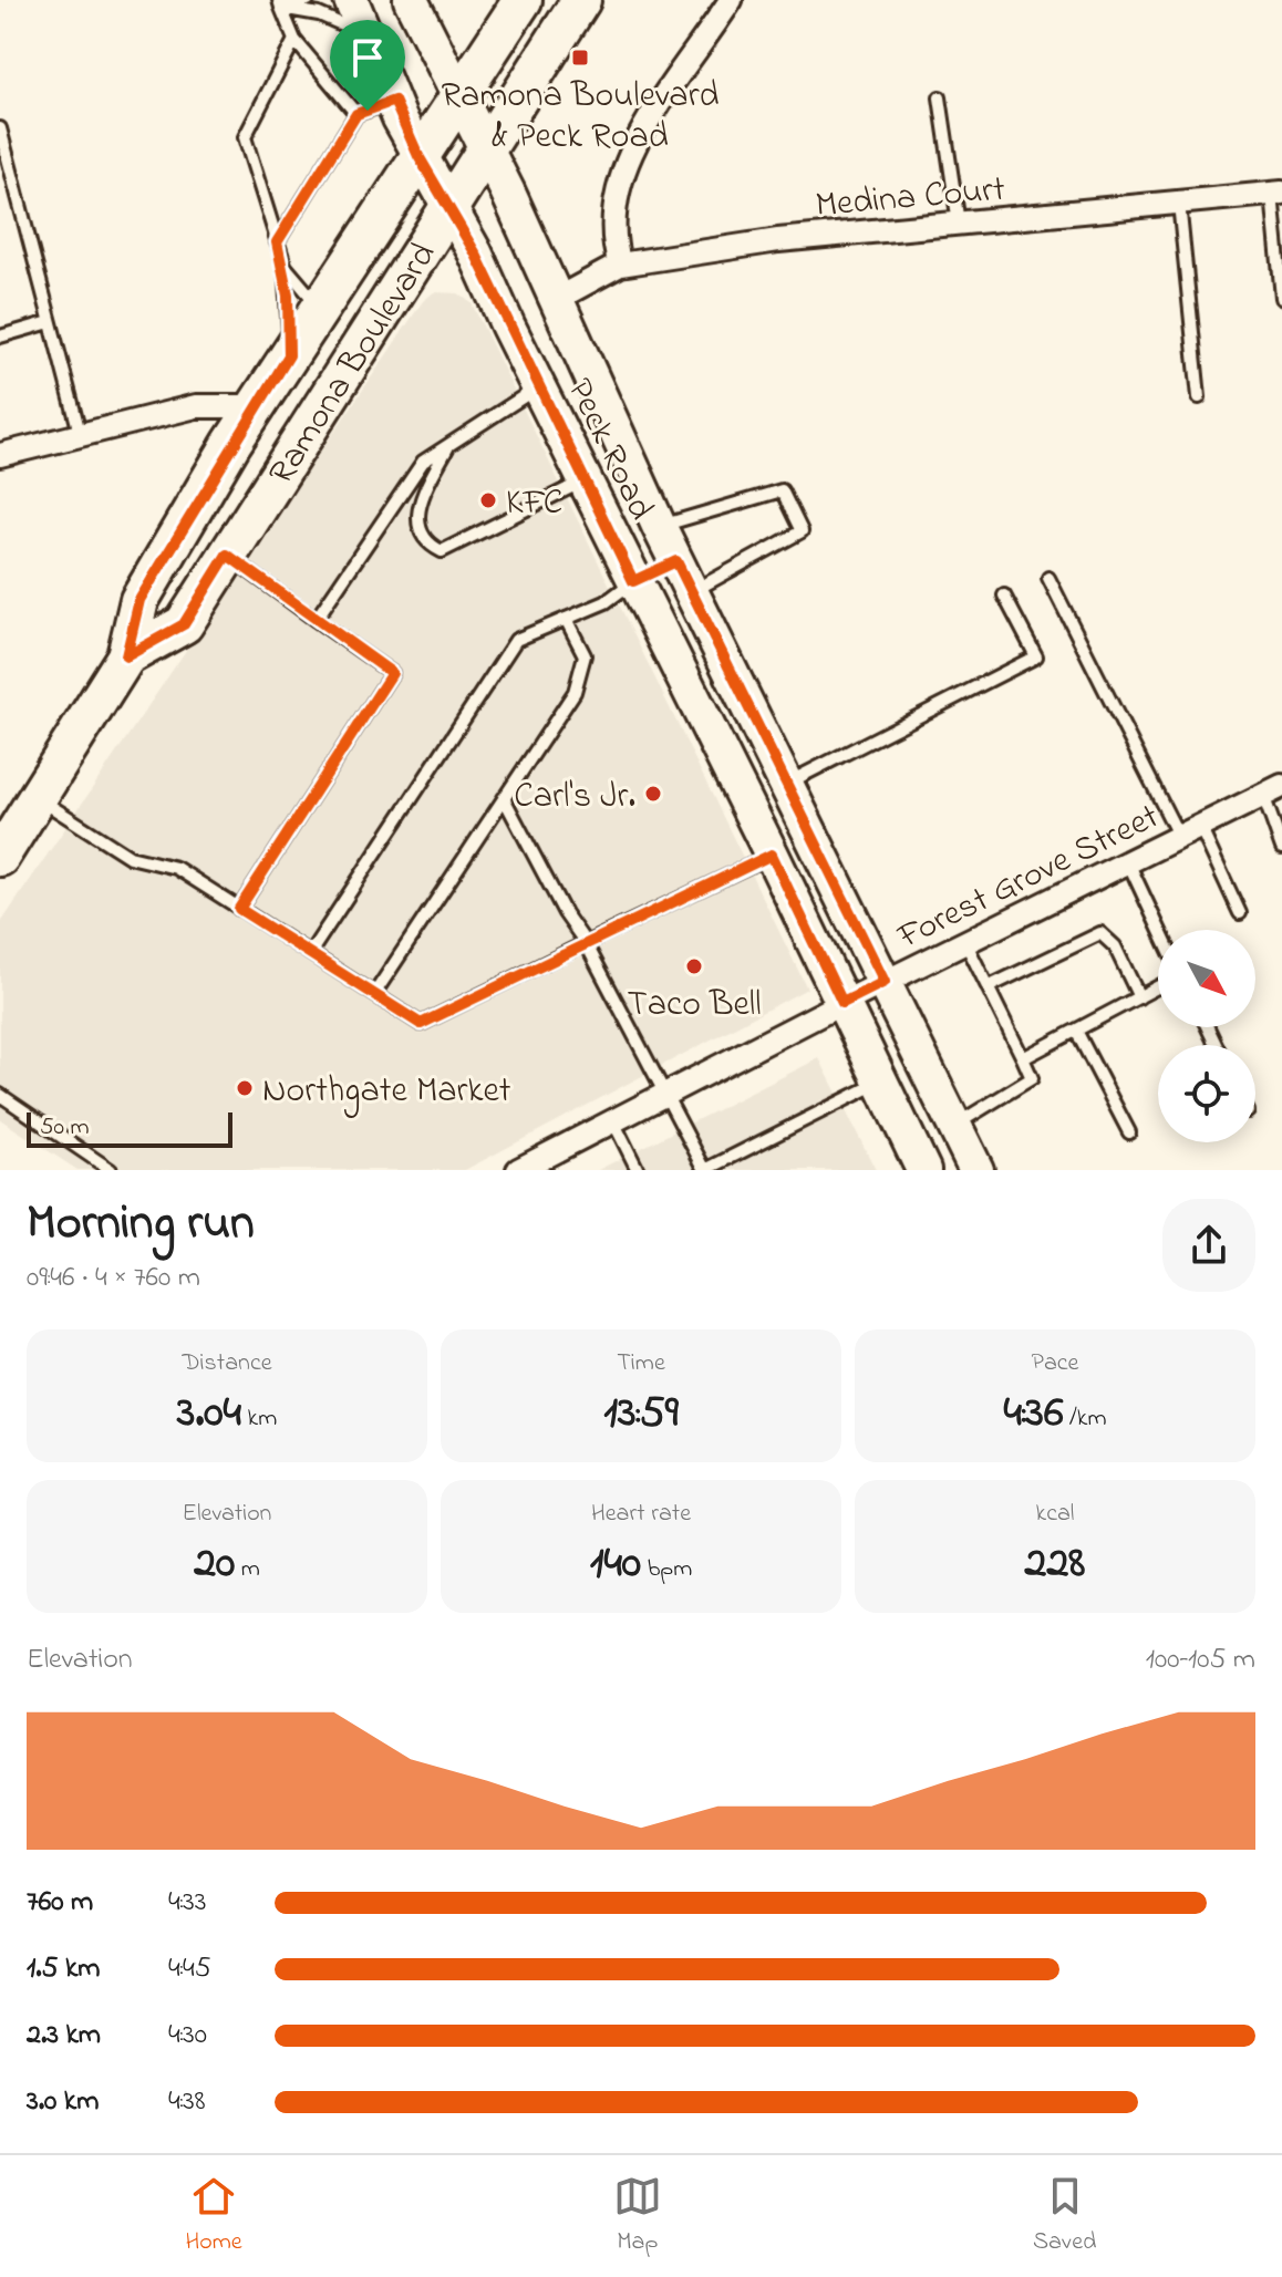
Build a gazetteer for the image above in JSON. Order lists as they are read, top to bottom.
{
  "streets": {
    "main road": ["Ramona Boulevard", "Peck Road"],
    "street": ["Medina Court", "Forest Grove Street"]
  },
  "crossings": [
    ["Medina Court", "Peck Road"],
    ["Ramona Boulevard", "Peck Road"],
    ["Peck Road", "Forest Grove Street"]
  ],
  "places": {
    "transit": ["Ramona Boulevard & Peck Road"],
    "other": [
      "KFC",
      "Carl's Jr.",
      "Taco Bell",
      "Northgate Market"
    ]
  },
  "scale_bar": "50 m",
  "north": "bottom right",
  "page": {
    "scale": "50 m",
    "heading": ["Morning run", "09:46 · 4 × 760 m"],
    "stats": [
      ["Distance", "3.04 km"],
      ["Time", "13:59"],
      ["Pace", "4:36 /km"],
      ["Elevation", "20 m"],
      ["Heart rate", "140 bpm"],
      ["kcal", "228"]
    ],
    "chart": ["Elevation", "100–105 m"],
    "list": [
      {
        "name": "760 m",
        "note": "4:33"
      },
      {
        "name": "1.5 km",
        "note": "4:45"
      },
      {
        "name": "2.3 km",
        "note": "4:30"
      },
      {
        "name": "3.0 km",
        "note": "4:38"
      }
    ],
    "tabs": ["Home", "Map", "Saved"]
  }
}
